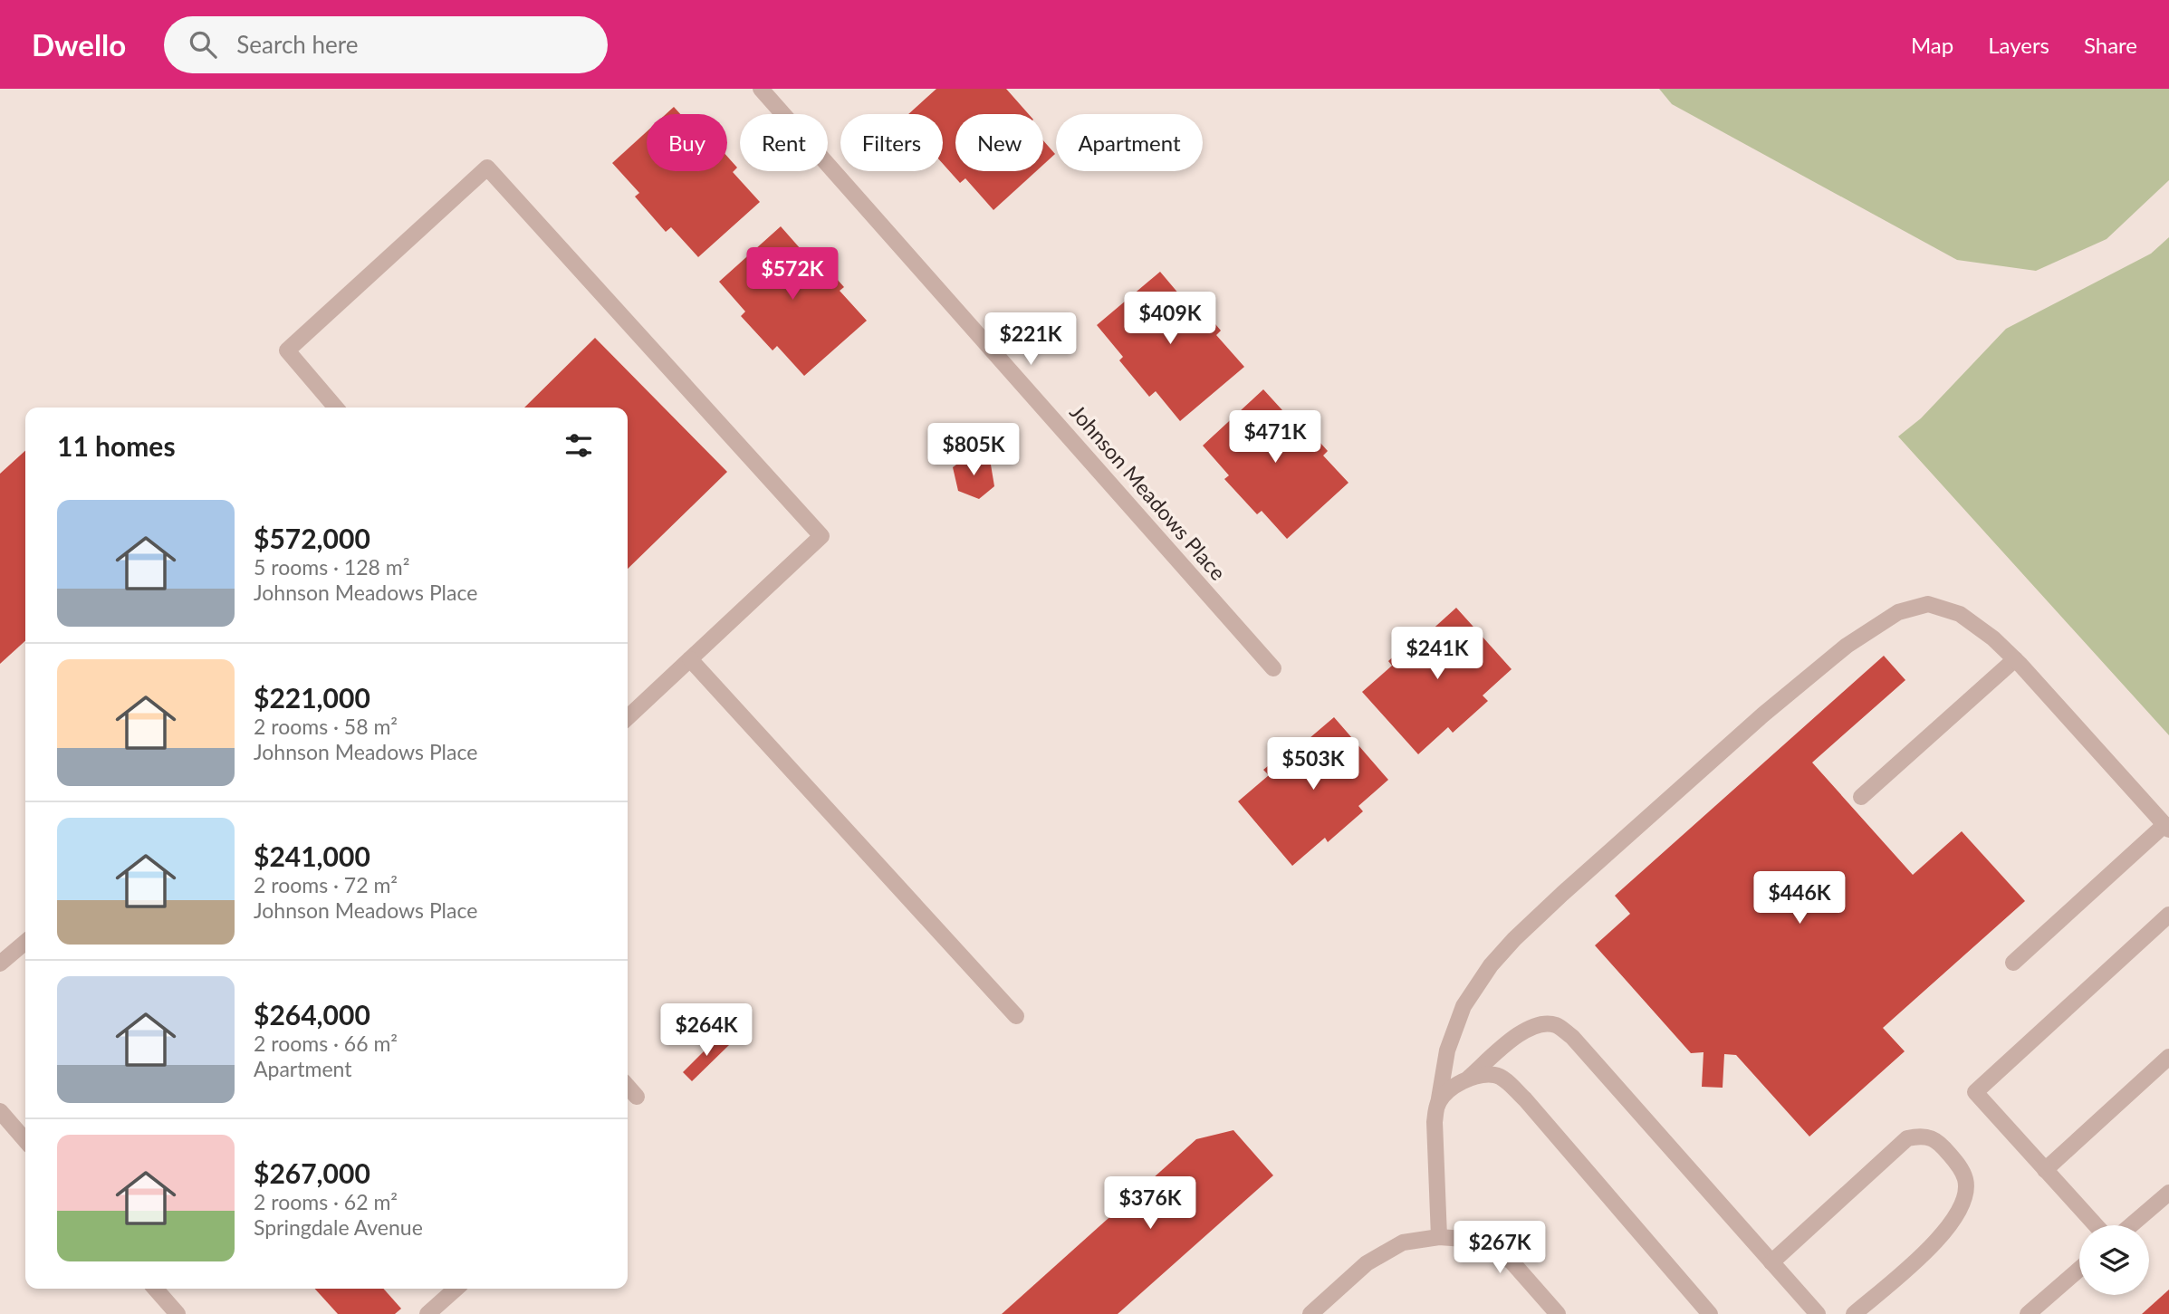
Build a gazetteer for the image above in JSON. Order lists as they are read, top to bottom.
{
  "streets": {
    "street": ["Johnson Meadows Place"]
  },
  "page": {
    "header": "Dwello",
    "search": "Search here",
    "nav": ["Map", "Layers", "Share"],
    "chip": [
      "Buy",
      "Rent",
      "Filters",
      "New",
      "Apartment"
    ],
    "price": [
      "$572K",
      "$409K",
      "$221K",
      "$471K",
      "$805K",
      "$241K",
      "$503K",
      "$446K",
      "$264K",
      "$376K",
      "$267K"
    ],
    "heading": "11 homes",
    "list": [
      {
        "name": "$572,000",
        "note": "5 rooms · 128 m² · Johnson Meadows Place"
      },
      {
        "name": "$221,000",
        "note": "2 rooms · 58 m² · Johnson Meadows Place"
      },
      {
        "name": "$241,000",
        "note": "2 rooms · 72 m² · Johnson Meadows Place"
      },
      {
        "name": "$264,000",
        "note": "2 rooms · 66 m² · Apartment"
      },
      {
        "name": "$267,000",
        "note": "2 rooms · 62 m² · Springdale Avenue"
      }
    ]
  }
}
